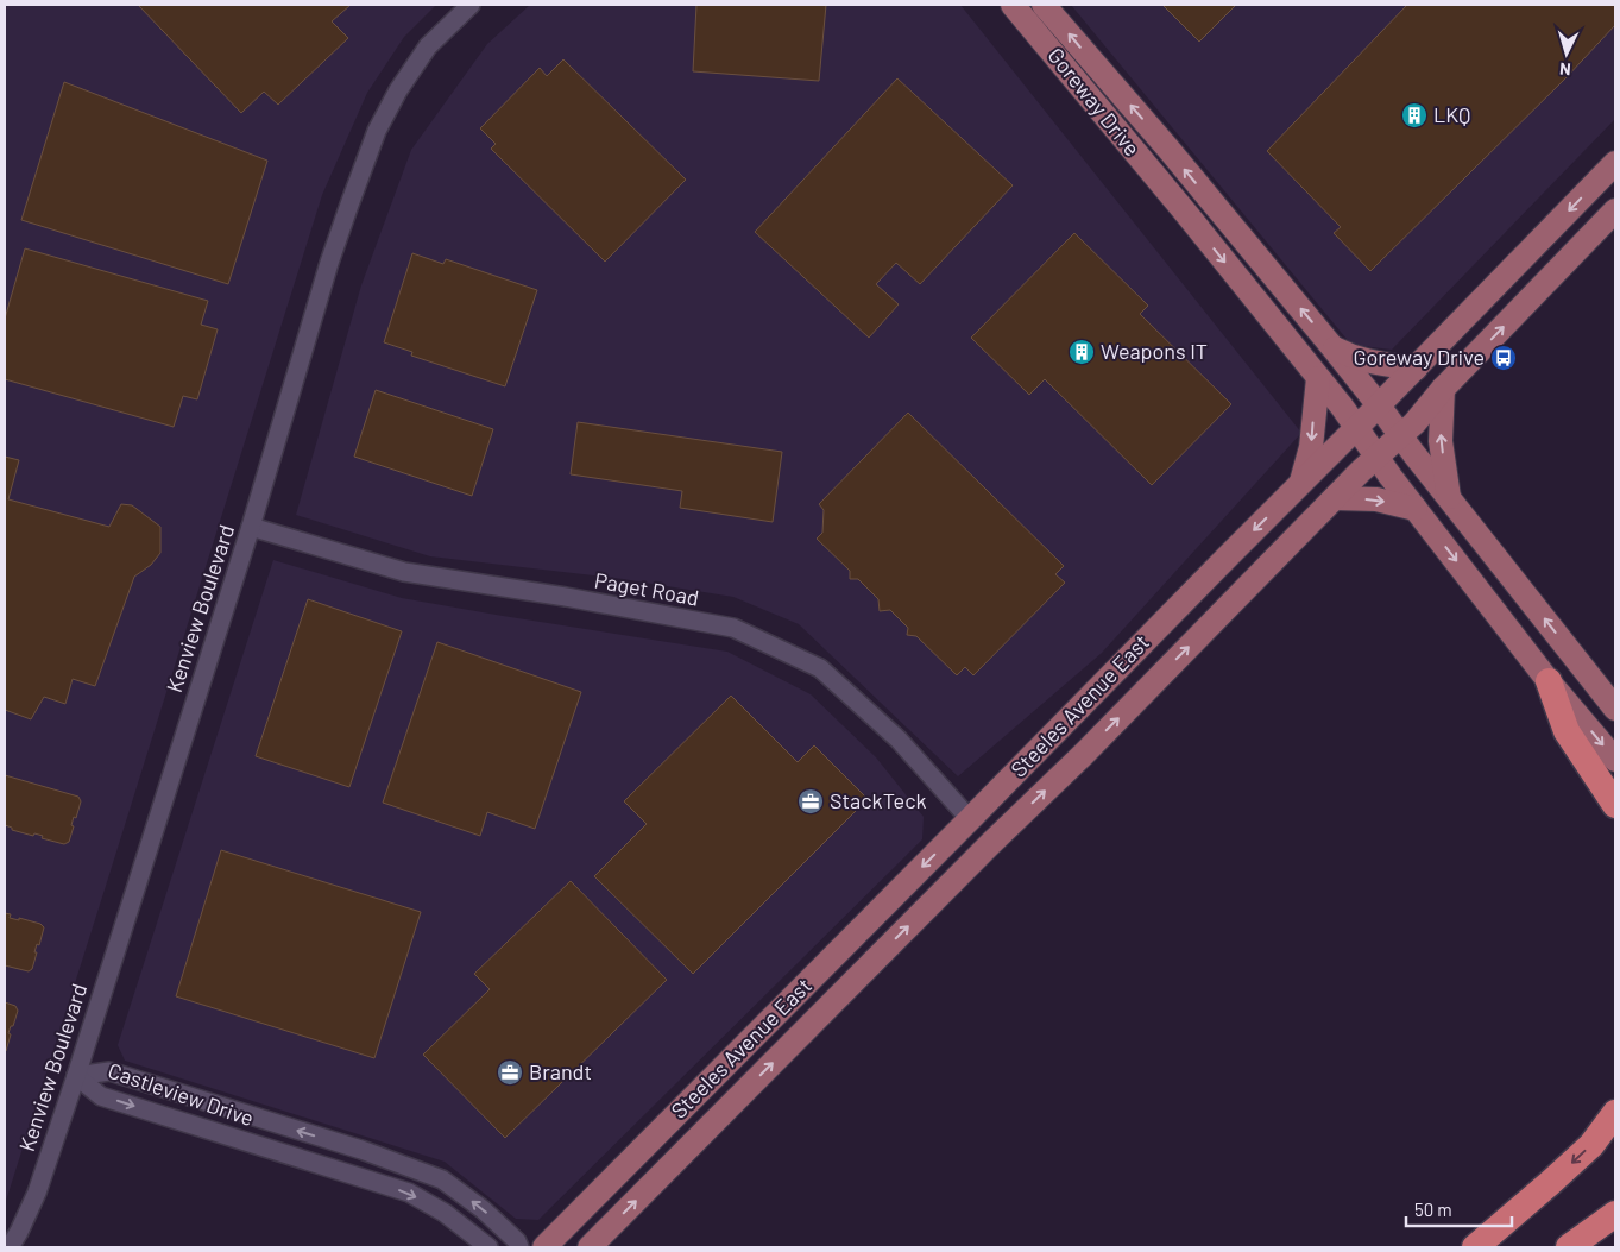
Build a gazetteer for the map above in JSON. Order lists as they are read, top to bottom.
{
  "streets": {
    "main road": ["Goreway Drive", "Steeles Avenue East"],
    "street": ["Paget Road", "Kenview Boulevard", "Castleview Drive"]
  },
  "crossings": [
    ["Goreway Drive", "Steeles Avenue East"],
    ["Paget Road", "Kenview Boulevard"],
    ["Paget Road", "Steeles Avenue East"],
    ["Kenview Boulevard", "Castleview Drive"]
  ],
  "places": {
    "building": ["LKQ", "Weapons IT"],
    "bus stop": ["Goreway Drive"],
    "office": ["StackTeck", "Brandt"]
  },
  "scale_bar": "50 m",
  "north": "bottom"
}
